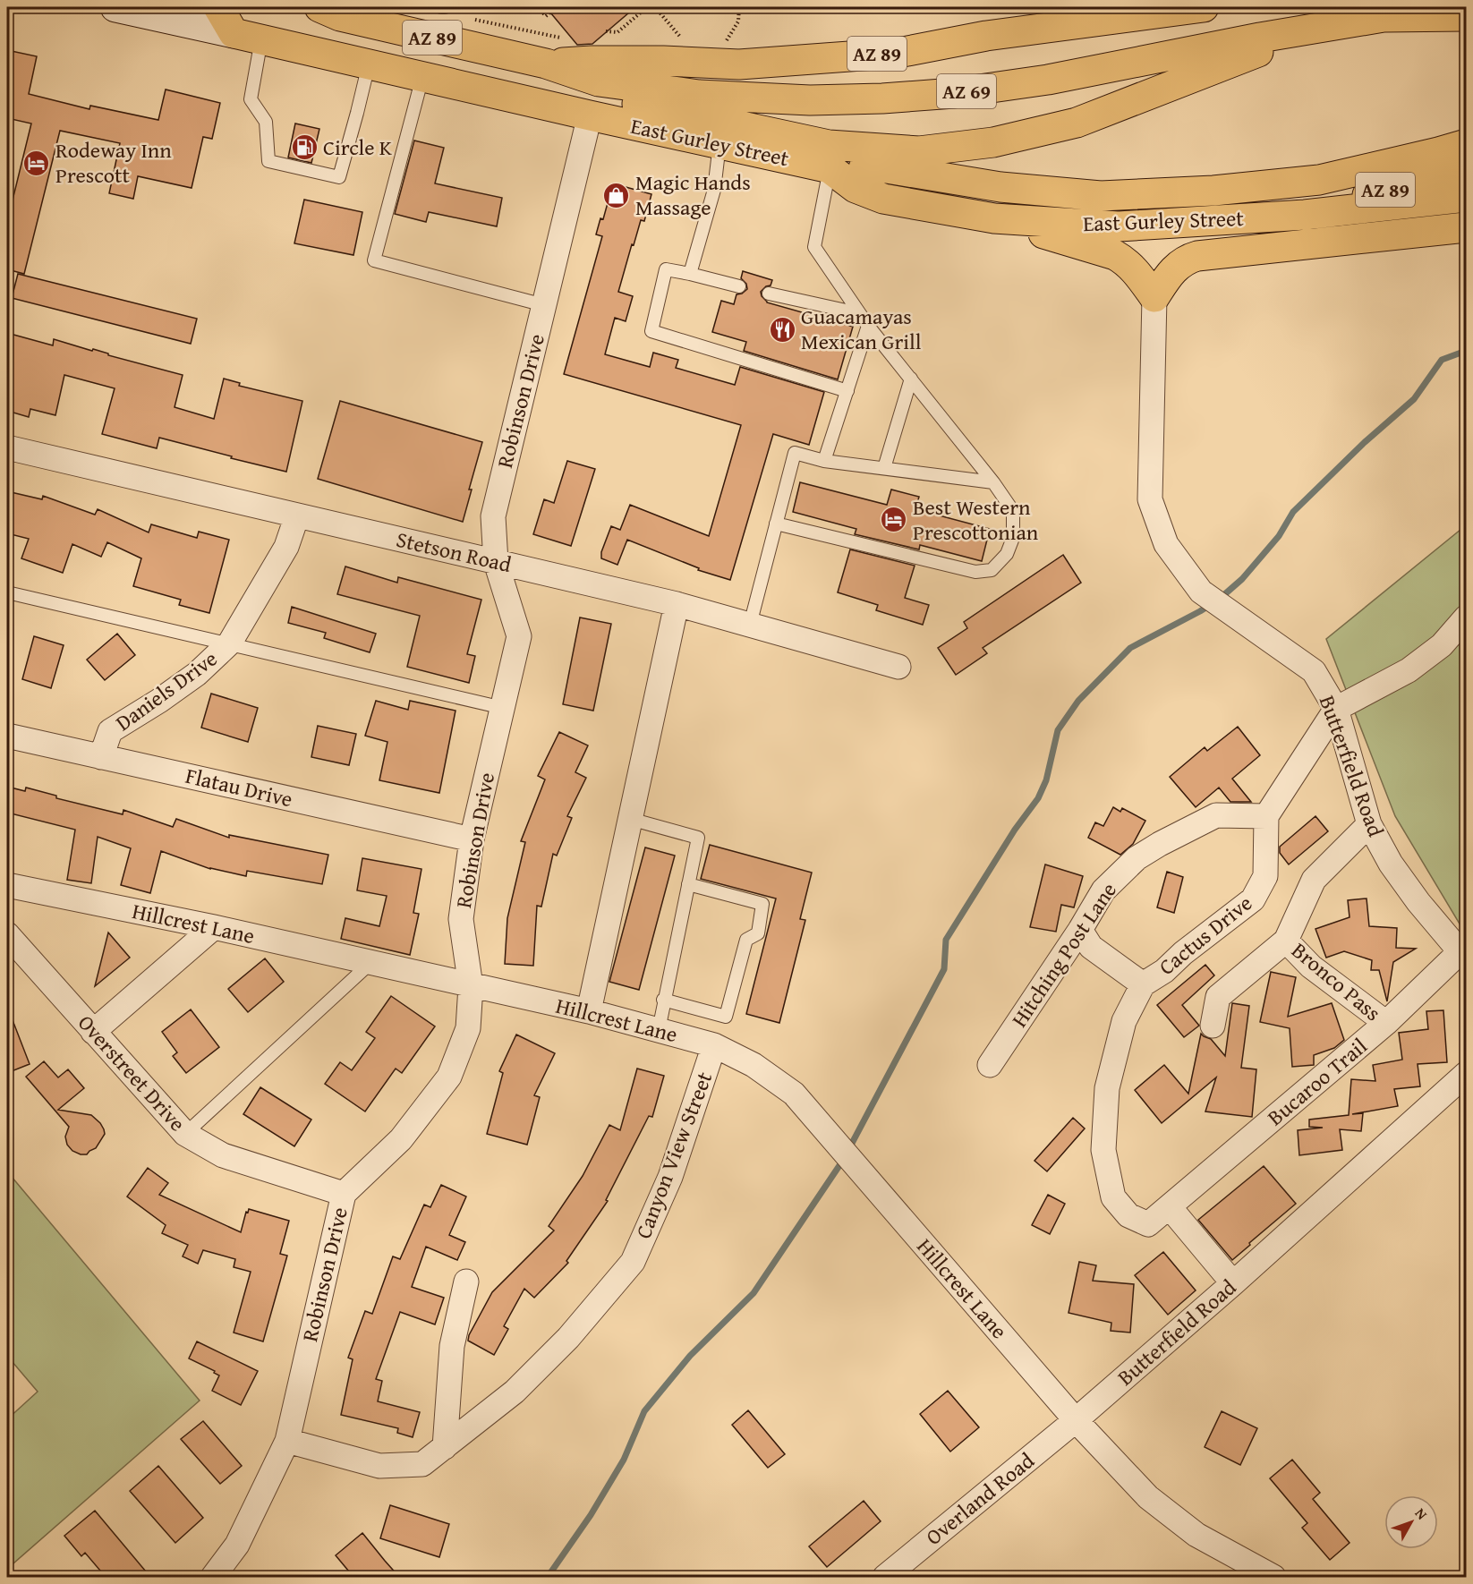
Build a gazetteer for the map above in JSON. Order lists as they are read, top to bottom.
{
  "streets": {
    "main road": ["AZ 89", "AZ 69", "East Gurley Street"],
    "street": [
      "Robinson Drive",
      "Stetson Road",
      "Daniels Drive",
      "Butterfield Road",
      "Flatau Drive",
      "Hillcrest Lane",
      "Cactus Drive",
      "Hitching Post Lane",
      "Bronco Pass",
      "Overstreet Drive",
      "Bucaroo Trail",
      "Canyon View Street",
      "Overland Road"
    ]
  },
  "crossings": [
    ["AZ 89", "AZ 69"],
    ["AZ 89", "East Gurley Street"],
    ["East Gurley Street", "Robinson Drive"],
    ["Robinson Drive", "Stetson Road"],
    ["Robinson Drive", "Flatau Drive"],
    ["Robinson Drive", "Hillcrest Lane"],
    ["Robinson Drive", "Overstreet Drive"],
    ["Robinson Drive", "Canyon View Street"],
    ["Stetson Road", "Daniels Drive"],
    ["Daniels Drive", "Flatau Drive"],
    ["Butterfield Road", "Hillcrest Lane"],
    ["Butterfield Road", "Bucaroo Trail"],
    ["Butterfield Road", "Overland Road"],
    ["Hillcrest Lane", "Canyon View Street"],
    ["Hillcrest Lane", "Overland Road"],
    ["Cactus Drive", "Hitching Post Lane"],
    ["Cactus Drive", "Bucaroo Trail"],
    ["Bronco Pass", "Bucaroo Trail"]
  ],
  "places": {
    "fuel station": ["Circle K"],
    "hotel": ["Rodeway Inn Prescott", "Best Western Prescottonian"],
    "shop": ["Magic Hands Massage"],
    "restaurant": ["Guacamayas Mexican Grill"]
  },
  "north": "top right"
}
